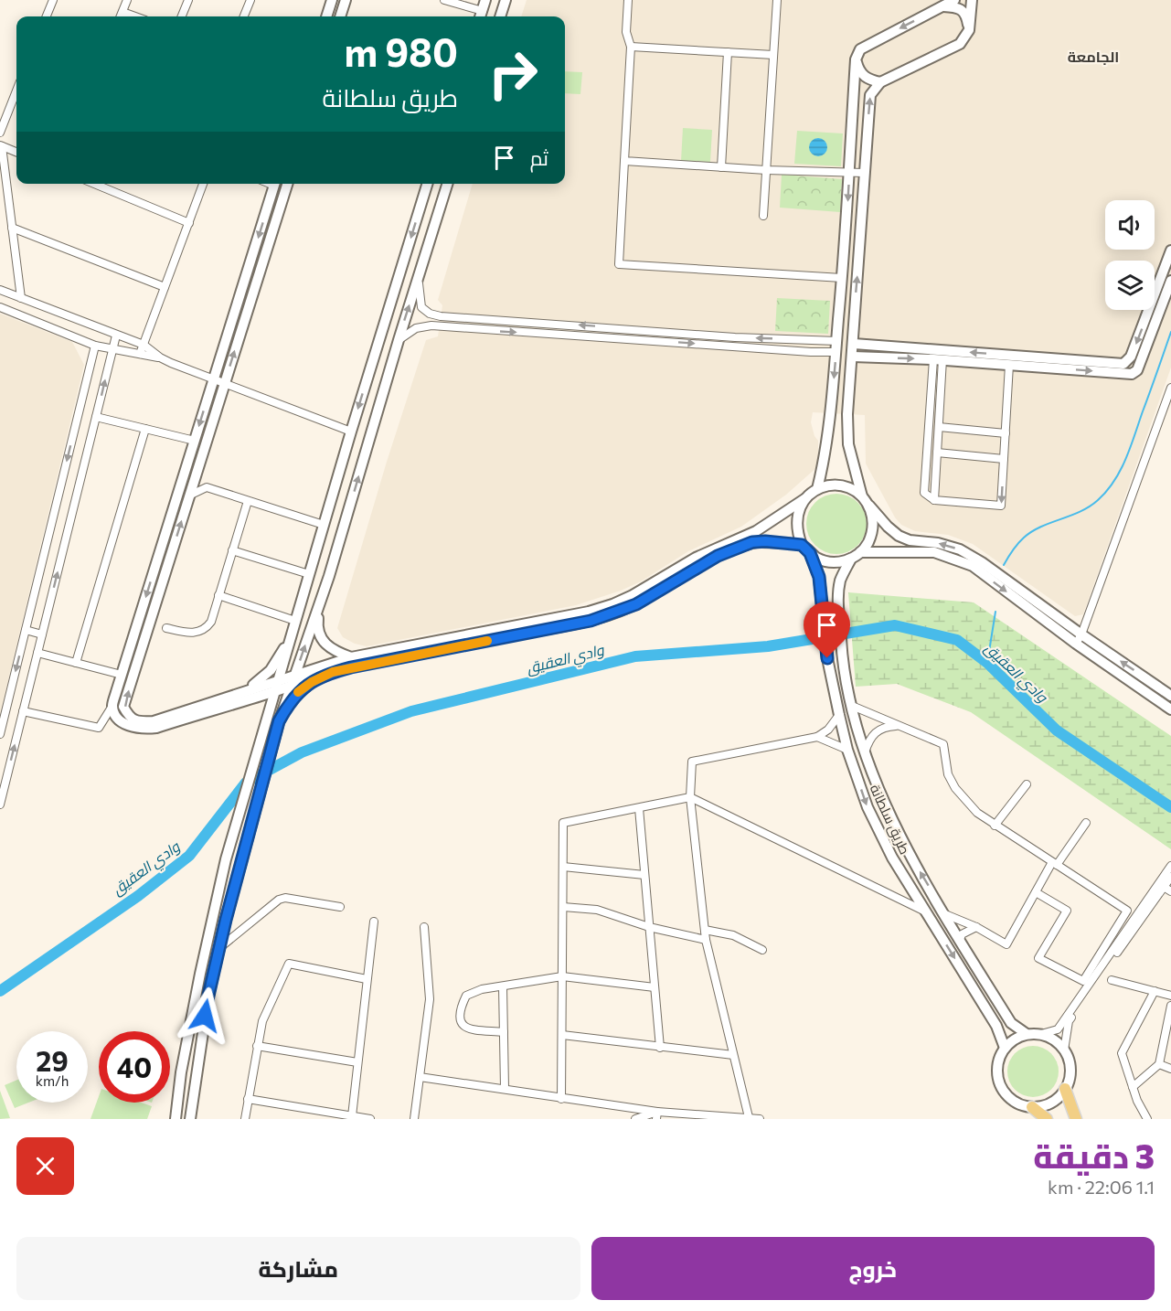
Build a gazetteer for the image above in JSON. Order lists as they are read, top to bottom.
{
  "streets": {
    "main road": ["طريق سلطانة"]
  },
  "districts": ["الجامعة"],
  "water": ["وادي العقيق"],
  "page": {
    "turn": ["980 m", "طريق سلطانة"],
    "then": "ثم",
    "speed": "29 km/h",
    "limit": "40",
    "heading": ["3 دقيقة", "1.1 km · 22:06"],
    "buttons": ["خروج", "مشاركة"]
  }
}
